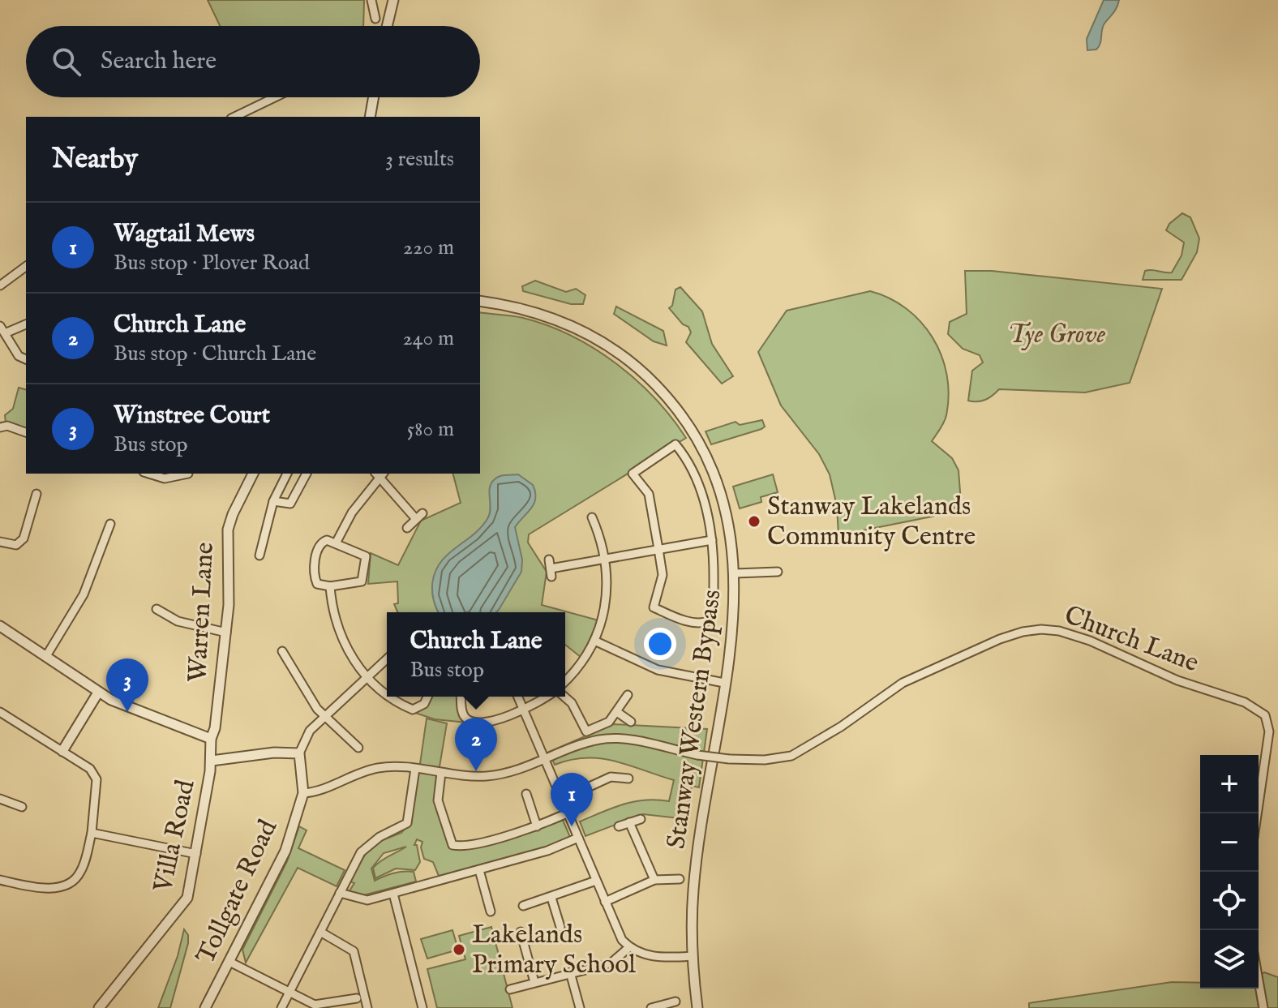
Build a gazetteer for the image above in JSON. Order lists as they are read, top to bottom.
{
  "streets": {
    "street": [
      "Warren Lane",
      "Church Lane",
      "Stanway Western Bypass",
      "Villa Road",
      "Tollgate Road"
    ]
  },
  "crossings": [
    ["Warren Lane", "Villa Road"]
  ],
  "parks": ["Tye Grove"],
  "places": ["Stanway Lakelands Community Centre", "Lakelands Primary School"],
  "page": {
    "search": "Search here",
    "heading": ["Nearby", "3 results"],
    "list": [
      {
        "mark": "1",
        "name": "Wagtail Mews",
        "note": "Bus stop · Plover Road",
        "value": "220 m"
      },
      {
        "mark": "2",
        "name": "Church Lane",
        "note": "Bus stop · Church Lane",
        "value": "240 m"
      },
      {
        "mark": "3",
        "name": "Winstree Court",
        "note": "Bus stop",
        "value": "580 m"
      }
    ],
    "popup": ["Church Lane", "Bus stop"],
    "pins": ["3", "2", "1"],
    "map_buttons": ["+", "−"]
  }
}
